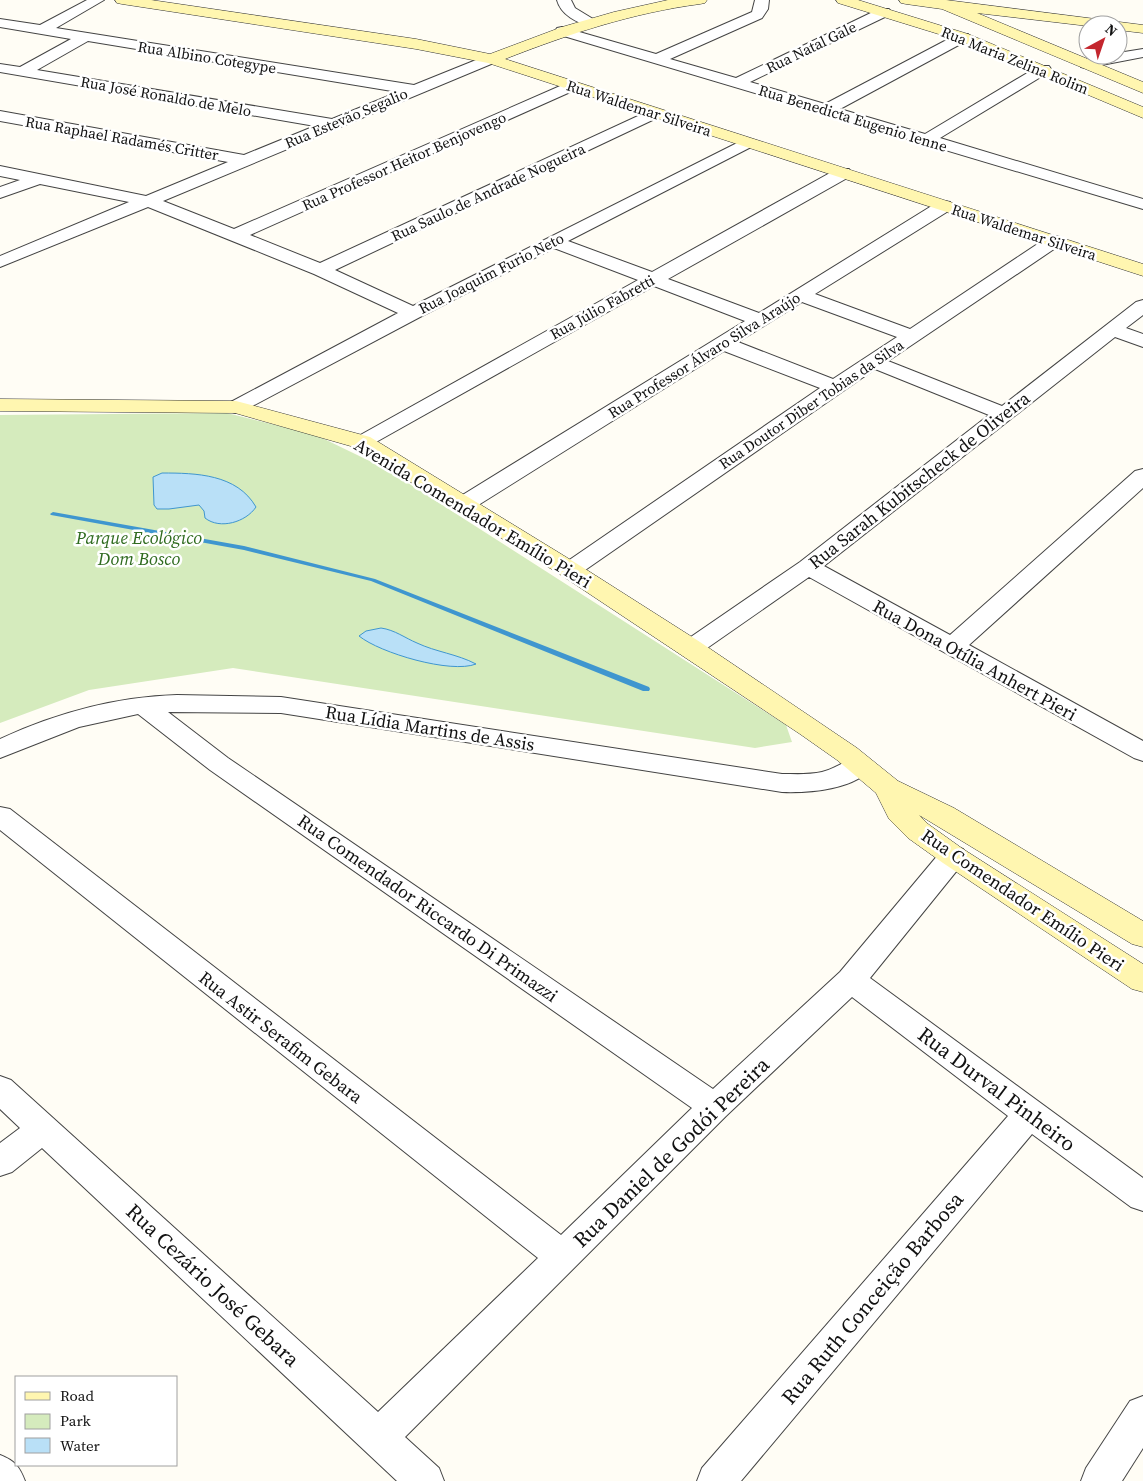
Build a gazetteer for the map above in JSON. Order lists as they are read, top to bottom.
{
  "streets": {
    "street": [
      "Rua Natal Gale",
      "Rua Albino Cotegype",
      "Rua Maria Zelina Rolim",
      "Rua José Ronaldo de Melo",
      "Rua Waldemar Silveira",
      "Rua Estevão Segalio",
      "Rua Benedicta Eugenio Ienne",
      "Rua Raphael Radamés Critter",
      "Rua Professor Heitor Benjovengo",
      "Rua Saulo de Andrade Nogueira",
      "Rua Joaquim Furio Neto",
      "Rua Júlio Fabretti",
      "Rua Professor Álvaro Silva Araújo",
      "Rua Doutor Diber Tobias da Silva",
      "Rua Sarah Kubitscheck de Oliveira",
      "Avenida Comendador Emílio Pieri",
      "Rua Dona Otília Anhert Pieri",
      "Rua Lídia Martins de Assis",
      "Rua Comendador Emílio Pieri",
      "Rua Comendador Riccardo Di Primazzi",
      "Rua Astir Serafim Gebara",
      "Rua Durval Pinheiro",
      "Rua Daniel de Godói Pereira",
      "Rua Cezário José Gebara",
      "Rua Ruth Conceição Barbosa"
    ]
  },
  "crossings": [
    ["Rua Natal Gale", "Rua Maria Zelina Rolim"],
    ["Rua Natal Gale", "Rua Benedicta Eugenio Ienne"],
    ["Rua Albino Cotegype", "Rua Estevão Segalio"],
    ["Rua José Ronaldo de Melo", "Rua Estevão Segalio"],
    ["Rua Waldemar Silveira", "Rua Estevão Segalio"],
    ["Rua Waldemar Silveira", "Rua Professor Heitor Benjovengo"],
    ["Rua Waldemar Silveira", "Rua Saulo de Andrade Nogueira"],
    ["Rua Waldemar Silveira", "Rua Joaquim Furio Neto"],
    ["Rua Waldemar Silveira", "Rua Júlio Fabretti"],
    ["Rua Waldemar Silveira", "Rua Professor Álvaro Silva Araújo"],
    ["Rua Waldemar Silveira", "Rua Doutor Diber Tobias da Silva"],
    ["Rua Estevão Segalio", "Rua Benedicta Eugenio Ienne"],
    ["Rua Estevão Segalio", "Rua Raphael Radamés Critter"],
    ["Rua Joaquim Furio Neto", "Avenida Comendador Emílio Pieri"],
    ["Rua Júlio Fabretti", "Avenida Comendador Emílio Pieri"],
    ["Rua Professor Álvaro Silva Araújo", "Avenida Comendador Emílio Pieri"],
    ["Rua Doutor Diber Tobias da Silva", "Avenida Comendador Emílio Pieri"],
    ["Rua Sarah Kubitscheck de Oliveira", "Avenida Comendador Emílio Pieri"],
    ["Rua Sarah Kubitscheck de Oliveira", "Rua Dona Otília Anhert Pieri"],
    ["Avenida Comendador Emílio Pieri", "Rua Lídia Martins de Assis"],
    ["Avenida Comendador Emílio Pieri", "Rua Comendador Emílio Pieri"],
    ["Rua Lídia Martins de Assis", "Rua Comendador Riccardo Di Primazzi"],
    ["Rua Comendador Emílio Pieri", "Rua Daniel de Godói Pereira"],
    ["Rua Comendador Riccardo Di Primazzi", "Rua Daniel de Godói Pereira"],
    ["Rua Astir Serafim Gebara", "Rua Daniel de Godói Pereira"],
    ["Rua Durval Pinheiro", "Rua Daniel de Godói Pereira"],
    ["Rua Durval Pinheiro", "Rua Ruth Conceição Barbosa"],
    ["Rua Daniel de Godói Pereira", "Rua Cezário José Gebara"]
  ],
  "parks": ["Parque Ecológico Dom Bosco"],
  "legend": ["Road", "Park", "Water"],
  "north": "top right"
}
